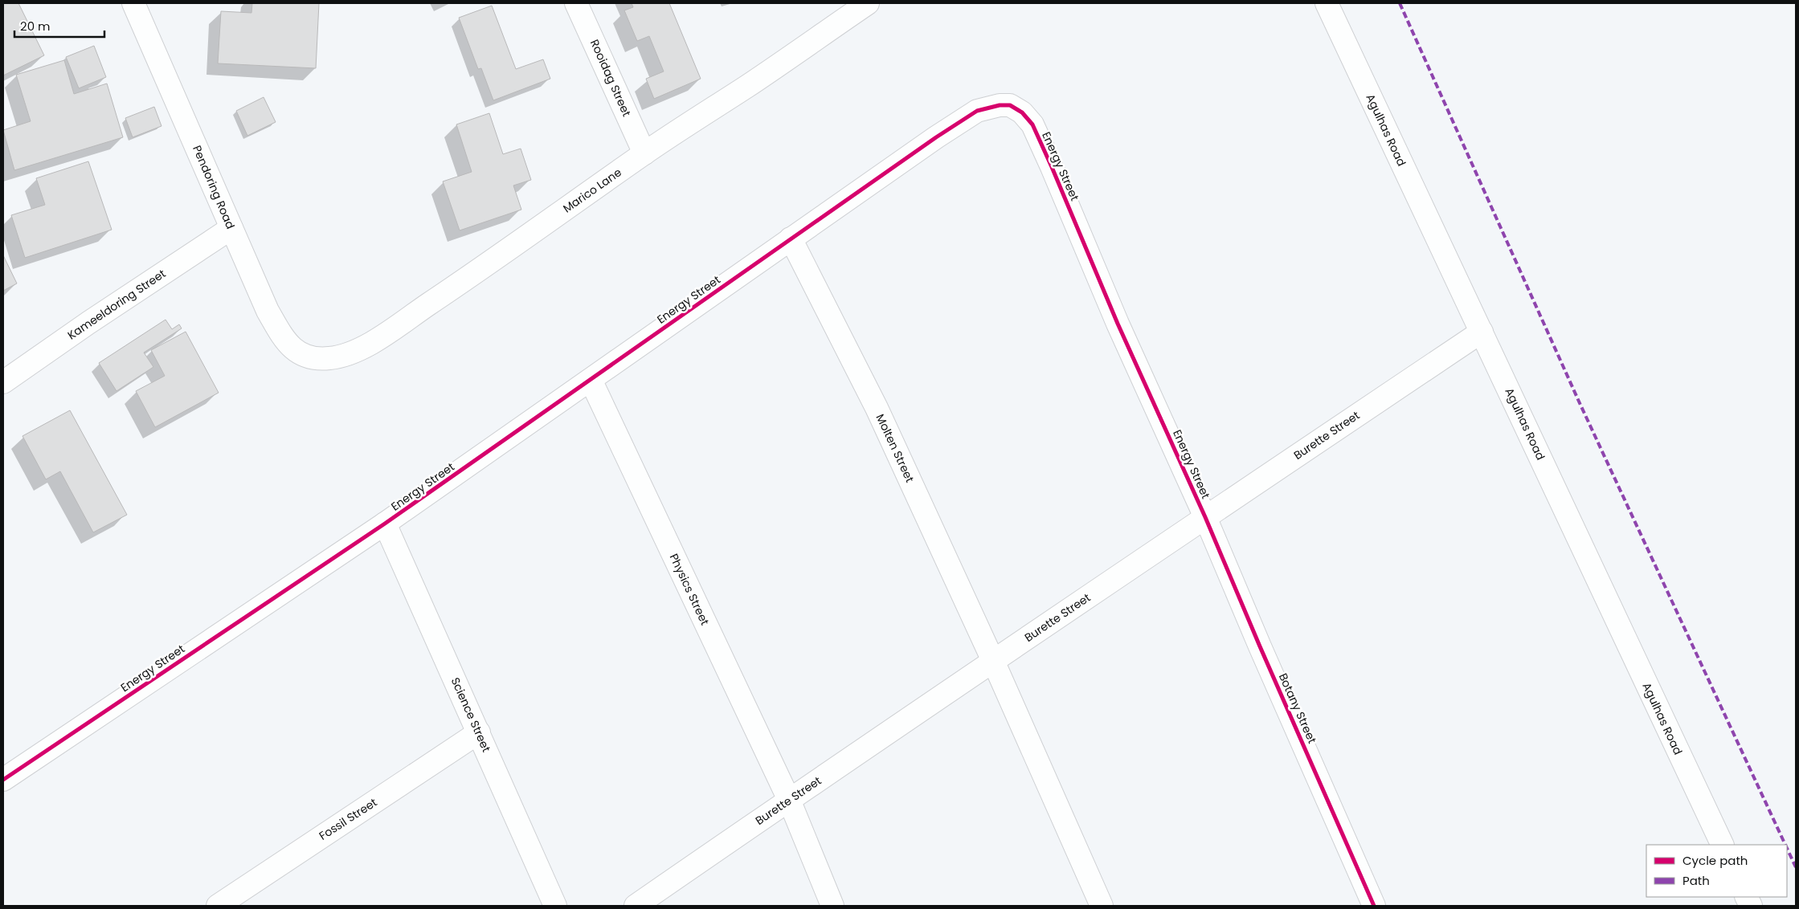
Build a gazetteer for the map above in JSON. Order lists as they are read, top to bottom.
{
  "streets": {
    "street": [
      "Rooidag Street",
      "Agulhas Road",
      "Energy Street",
      "Pendoring Road",
      "Marico Lane",
      "Kameeldoring Street",
      "Burette Street",
      "Molten Street",
      "Physics Street",
      "Botany Street",
      "Science Street",
      "Fossil Street"
    ]
  },
  "crossings": [
    ["Rooidag Street", "Marico Lane"],
    ["Agulhas Road", "Burette Street"],
    ["Energy Street", "Burette Street"],
    ["Energy Street", "Molten Street"],
    ["Energy Street", "Physics Street"],
    ["Energy Street", "Botany Street"],
    ["Energy Street", "Science Street"],
    ["Pendoring Road", "Marico Lane"],
    ["Pendoring Road", "Kameeldoring Street"],
    ["Burette Street", "Molten Street"],
    ["Burette Street", "Physics Street"],
    ["Burette Street", "Botany Street"],
    ["Science Street", "Fossil Street"]
  ],
  "legend": ["Cycle path", "Path"],
  "scale_bar": "20 m"
}
